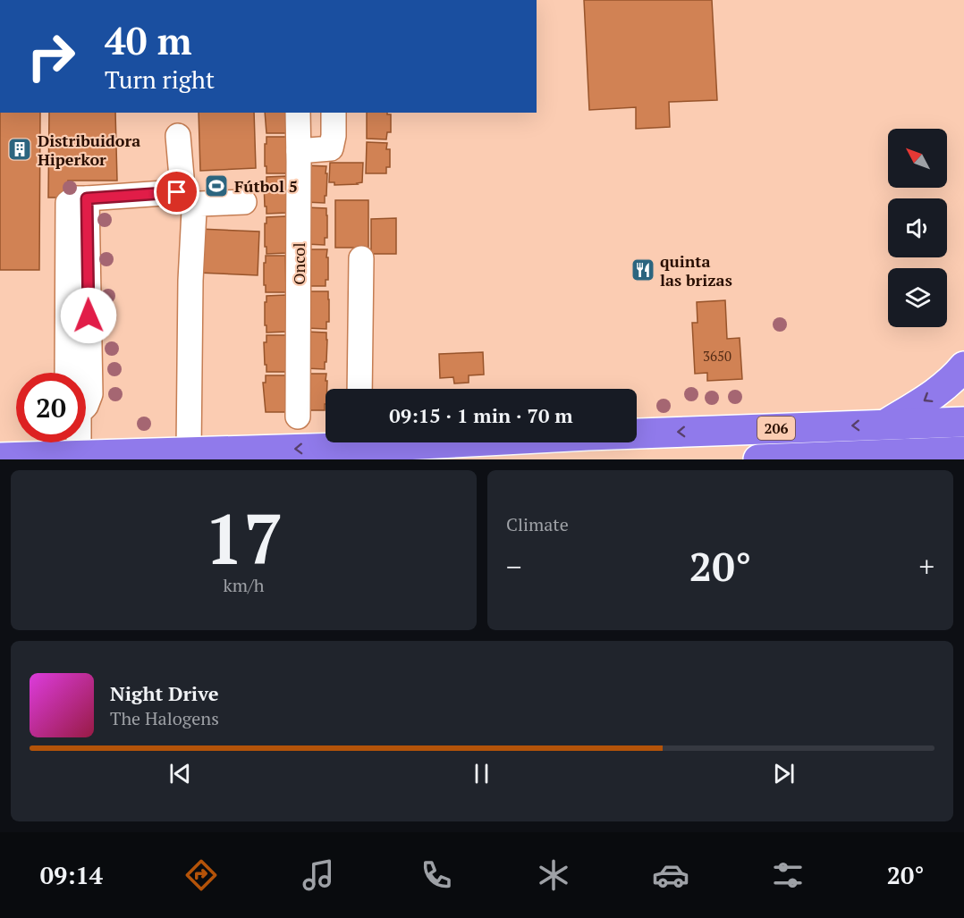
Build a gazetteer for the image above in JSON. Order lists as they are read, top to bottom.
{
  "streets": {
    "highway": ["206"],
    "street": ["Oncol"]
  },
  "places": {
    "building": ["Distribuidora Hiperkor"],
    "sports": ["Fútbol 5"],
    "restaurant": ["quinta las brizas"]
  },
  "house_numbers": ["3650"],
  "north": "top left",
  "page": {
    "turn": ["40 m", "Turn right"],
    "limit": "20",
    "trip": "09:15 · 1 min · 70 m",
    "tile": [
      ["17", "km/h"],
      "Climate"
    ],
    "heat": ["−", "20°", "+"],
    "song": ["Night Drive", "The Halogens"],
    "tabs": ["09:14", "20°"]
  }
}
